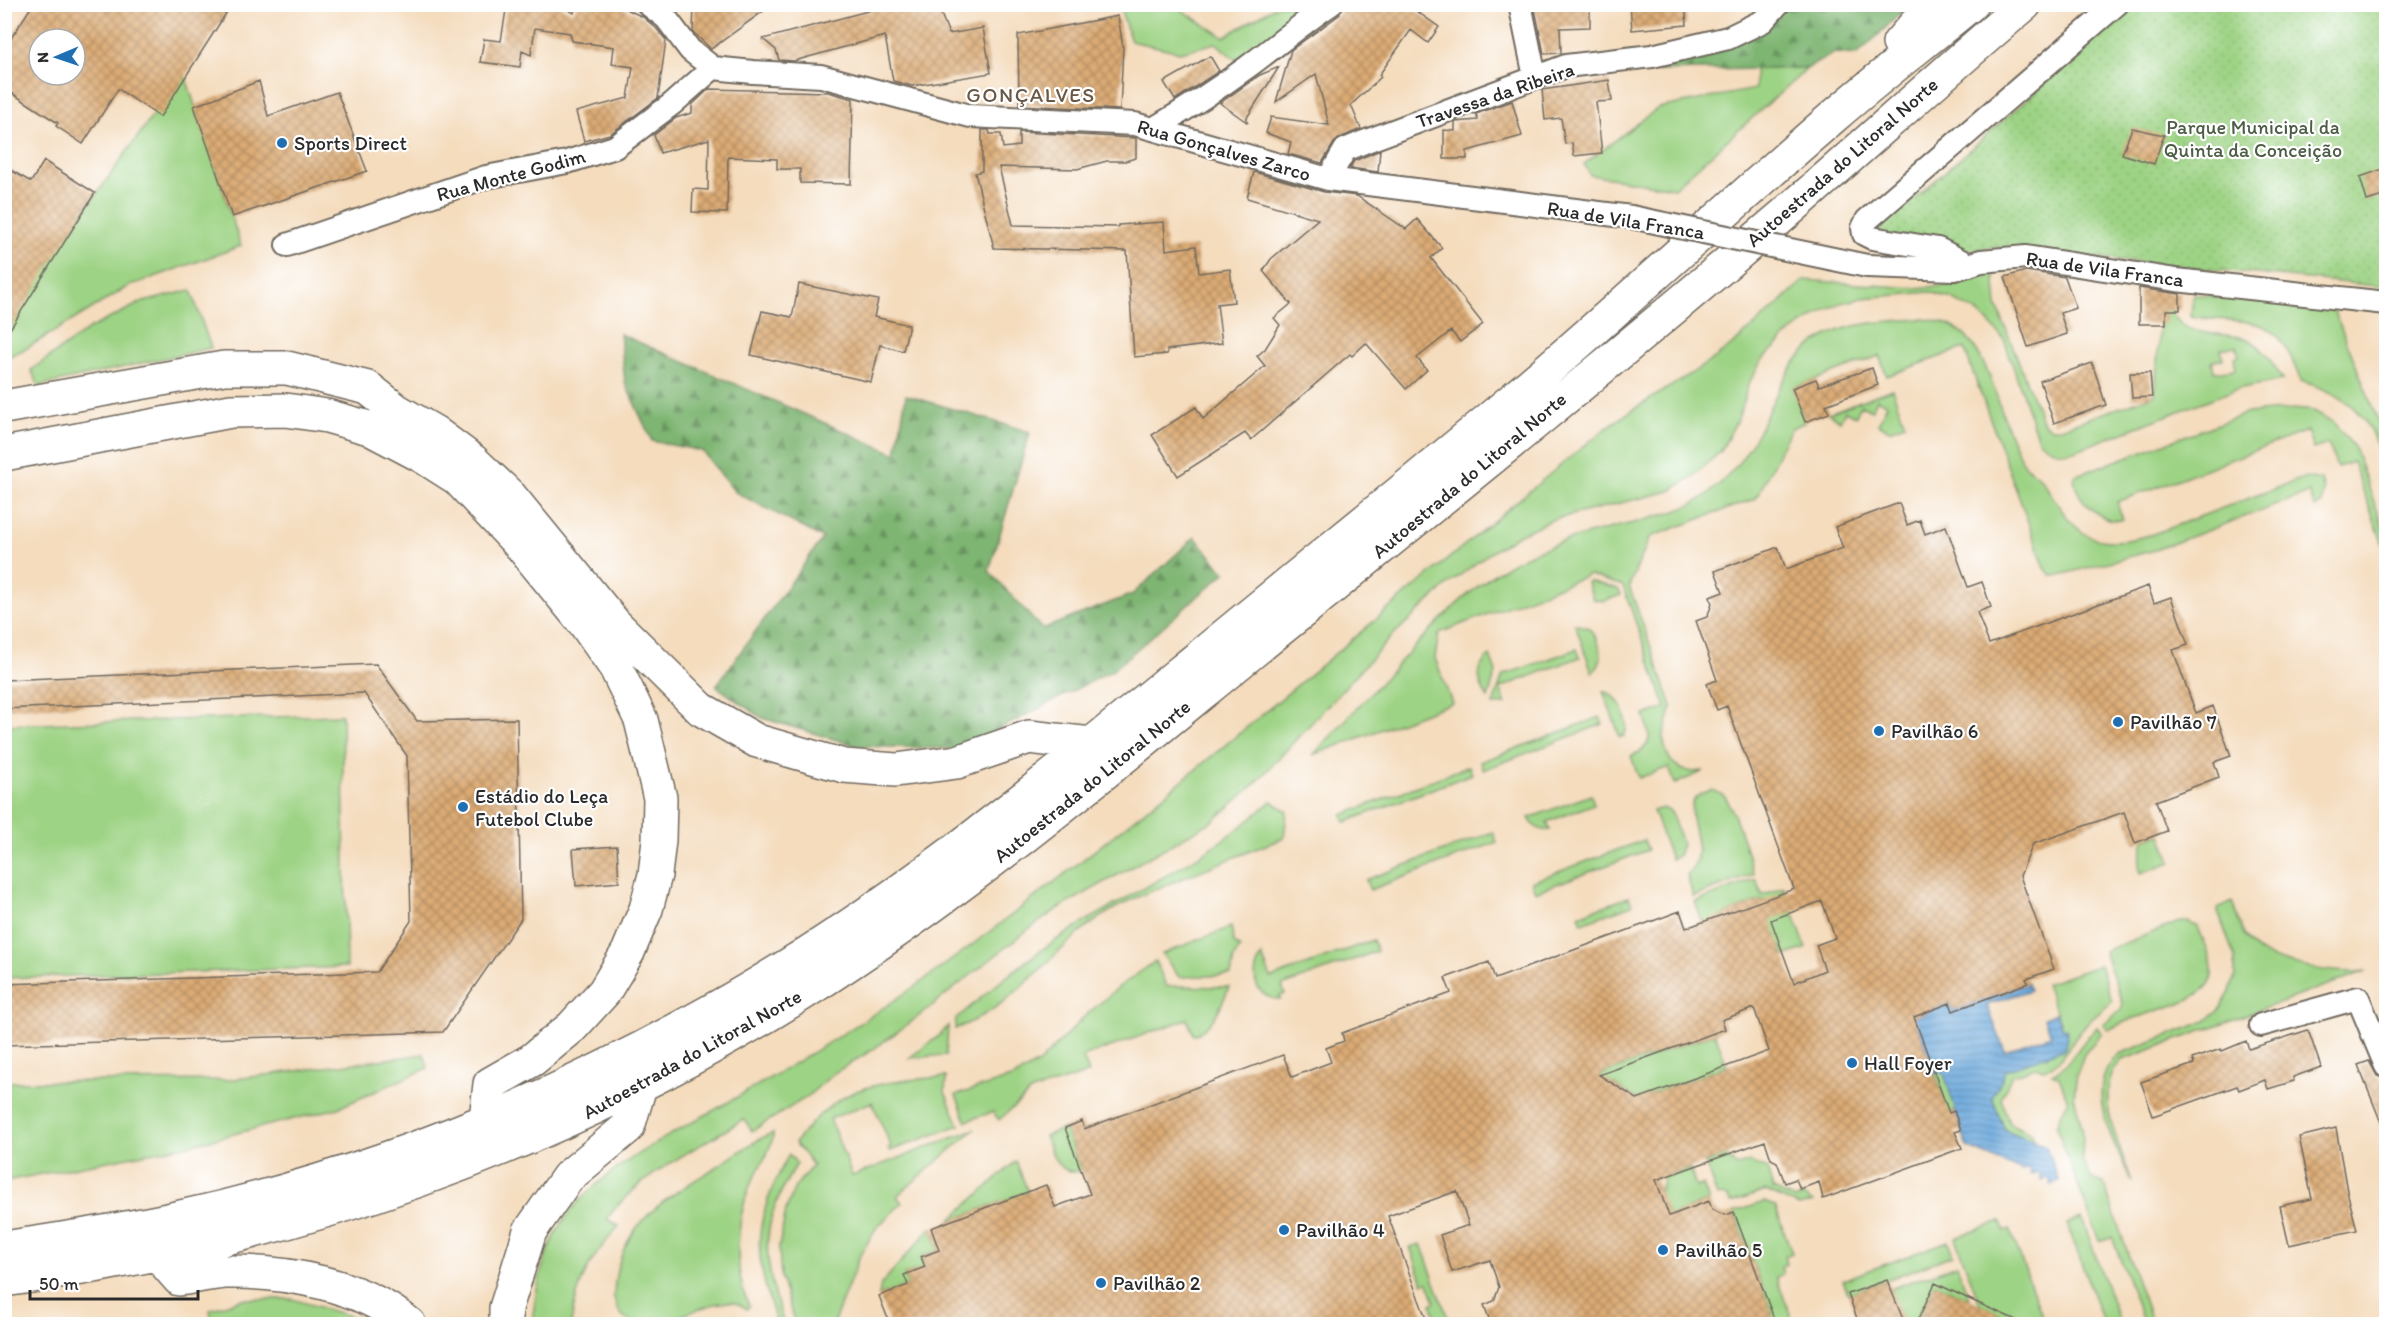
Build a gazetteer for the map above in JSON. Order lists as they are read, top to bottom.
{
  "streets": {
    "highway": ["Autoestrada do Litoral Norte"],
    "street": [
      "Travessa da Ribeira",
      "Rua Gonçalves Zarco",
      "Rua Monte Godim",
      "Rua de Vila Franca"
    ]
  },
  "crossings": [
    ["Travessa da Ribeira", "Rua Gonçalves Zarco"],
    ["Rua Gonçalves Zarco", "Rua Monte Godim"],
    ["Rua Gonçalves Zarco", "Rua de Vila Franca"]
  ],
  "districts": ["GONÇALVES"],
  "parks": ["Parque Municipal da Quinta da Conceição"],
  "places": [
    "Sports Direct",
    "Pavilhão 7",
    "Pavilhão 6",
    "Estádio do Leça Futebol Clube",
    "Hall Foyer",
    "Pavilhão 4",
    "Pavilhão 5",
    "Pavilhão 2"
  ],
  "scale_bar": "50 m",
  "north": "left"
}
